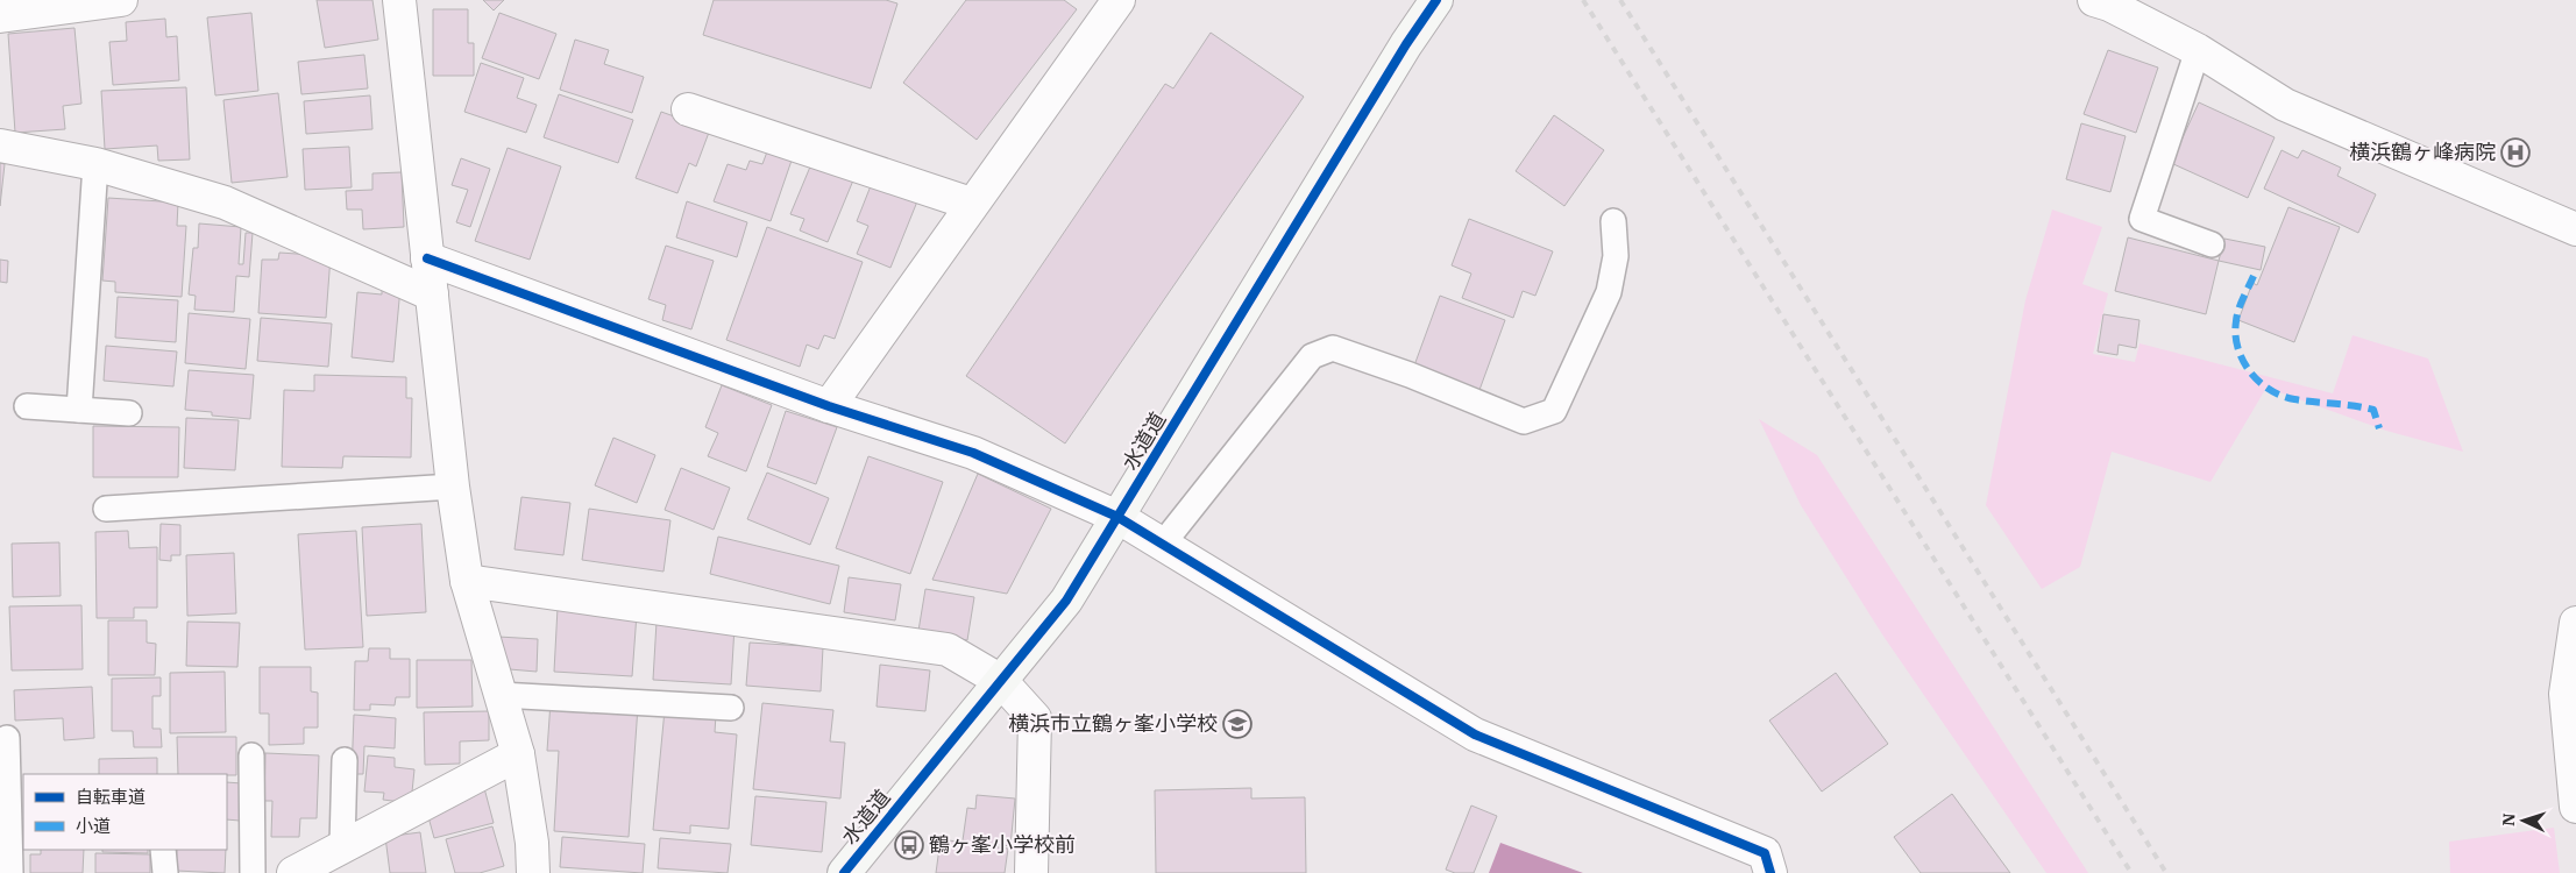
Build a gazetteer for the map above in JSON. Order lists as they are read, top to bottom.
{
  "streets": {
    "street": ["水道道"]
  },
  "places": {
    "hospital": ["横浜鶴ヶ峰病院"],
    "school or university": ["横浜市立鶴ヶ峯小学校"],
    "bus stop": ["鶴ヶ峯小学校前"]
  },
  "legend": ["自転車道", "小道"],
  "north": "left"
}
